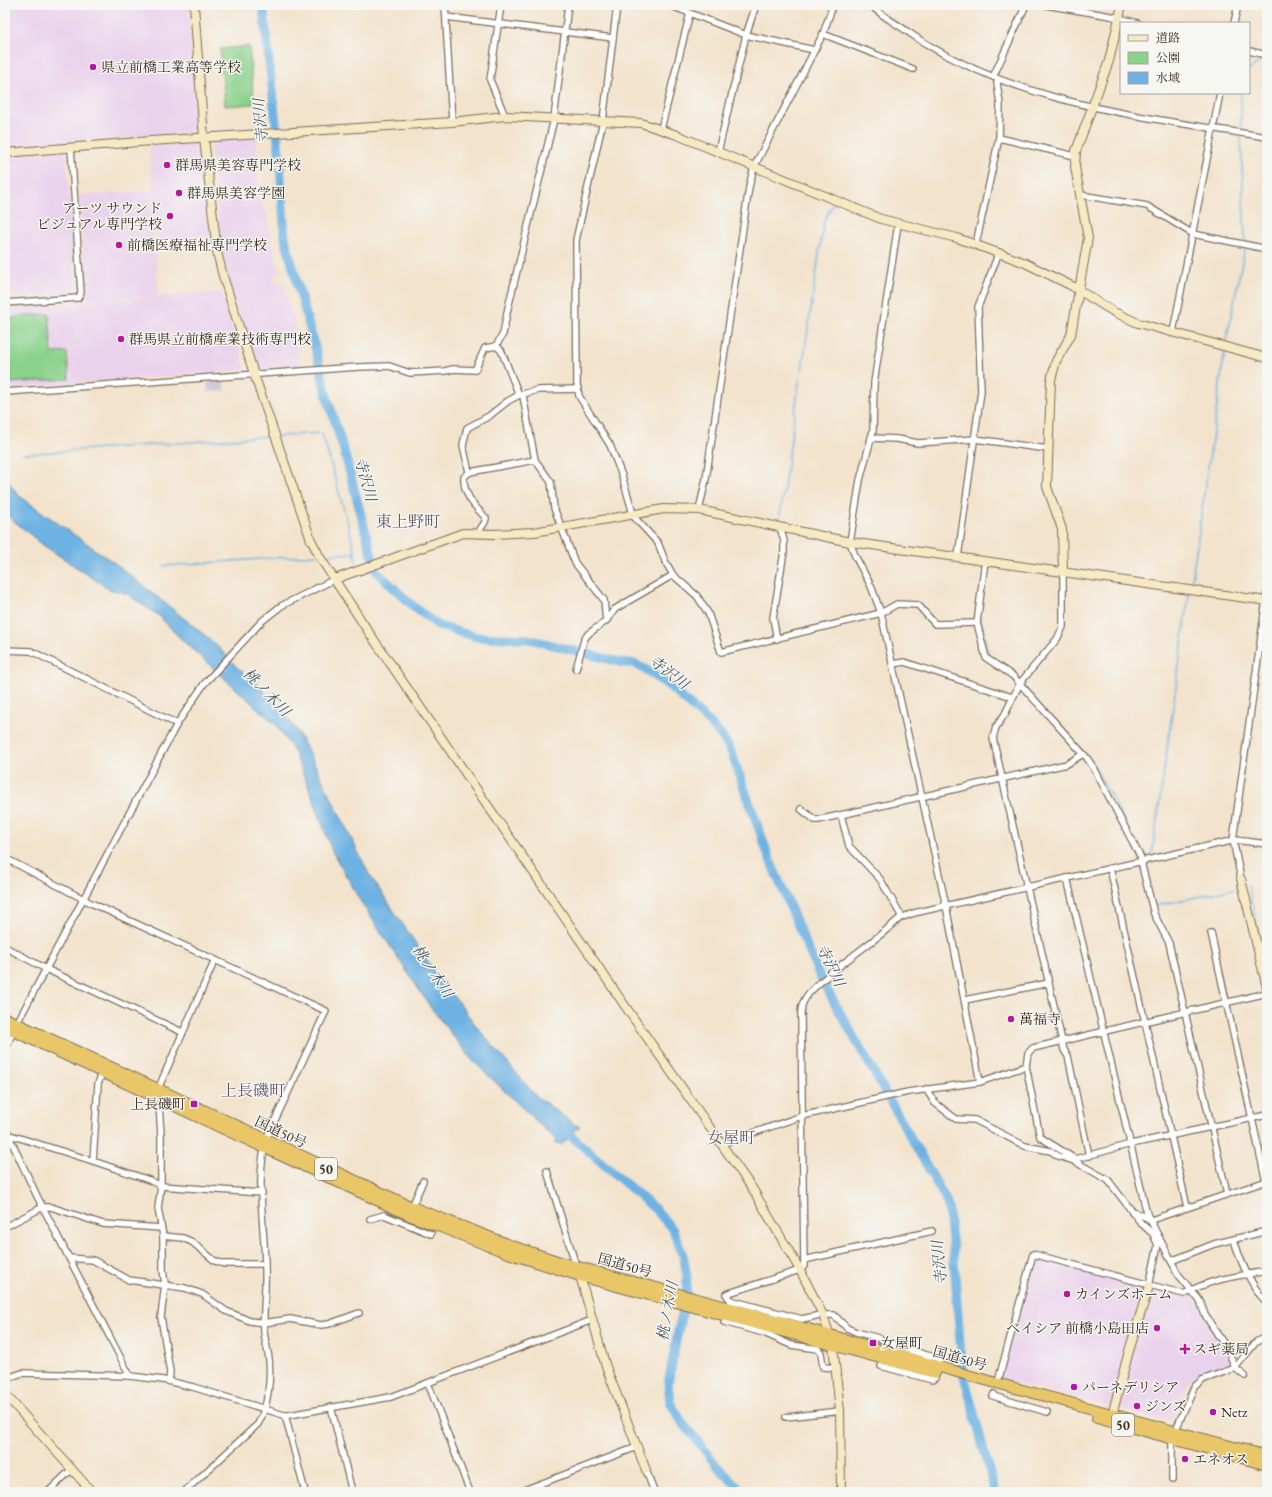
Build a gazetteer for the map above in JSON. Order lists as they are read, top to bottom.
{
  "streets": {
    "highway": ["国道50号", "50"]
  },
  "districts": ["東上野町", "上長磯町", "女屋町"],
  "water": ["寺沢川", "桃ノ木川"],
  "places": {
    "other": [
      "県立前橋工業高等学校",
      "群馬県美容専門学校",
      "群馬県美容学園",
      "アーツ サウンド ビジュアル専門学校",
      "前橋医療福祉専門学校",
      "群馬県立前橋産業技術専門校",
      "萬福寺",
      "カインズホーム",
      "ベイシア 前橋小島田店",
      "パーネデリシア",
      "ジンズ",
      "Netz",
      "エネオス"
    ],
    "transit": ["上長磯町", "女屋町"],
    "health": ["スギ薬局"]
  },
  "legend": ["道路", "公園", "水域"]
}
